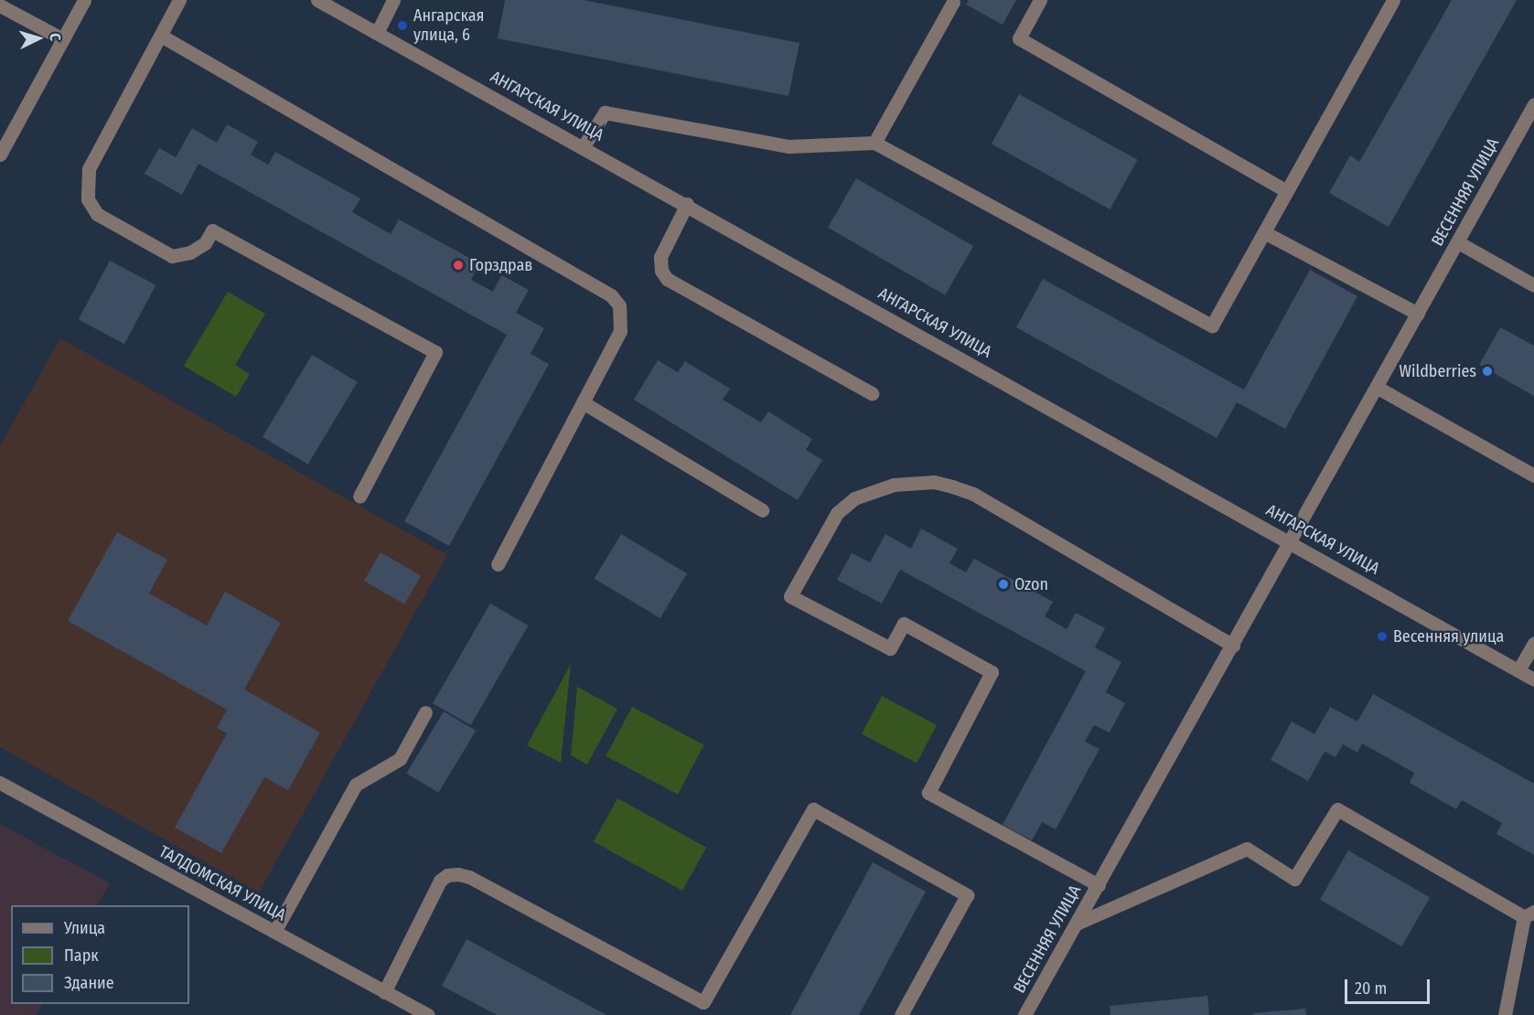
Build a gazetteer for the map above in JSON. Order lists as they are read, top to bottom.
{
  "streets": {
    "street": ["АНГАРСКАЯ УЛИЦА", "ВЕСЕННЯЯ УЛИЦА", "ТАЛДОМСКАЯ УЛИЦА"]
  },
  "crossings": [
    ["АНГАРСКАЯ УЛИЦА", "ВЕСЕННЯЯ УЛИЦА"]
  ],
  "places": [
    "Ангарская улица, 6",
    "Горздрав",
    "Wildberries",
    "Ozon",
    "Весенняя улица"
  ],
  "legend": ["Улица", "Парк", "Здание"],
  "scale_bar": "20 m",
  "north": "right"
}
